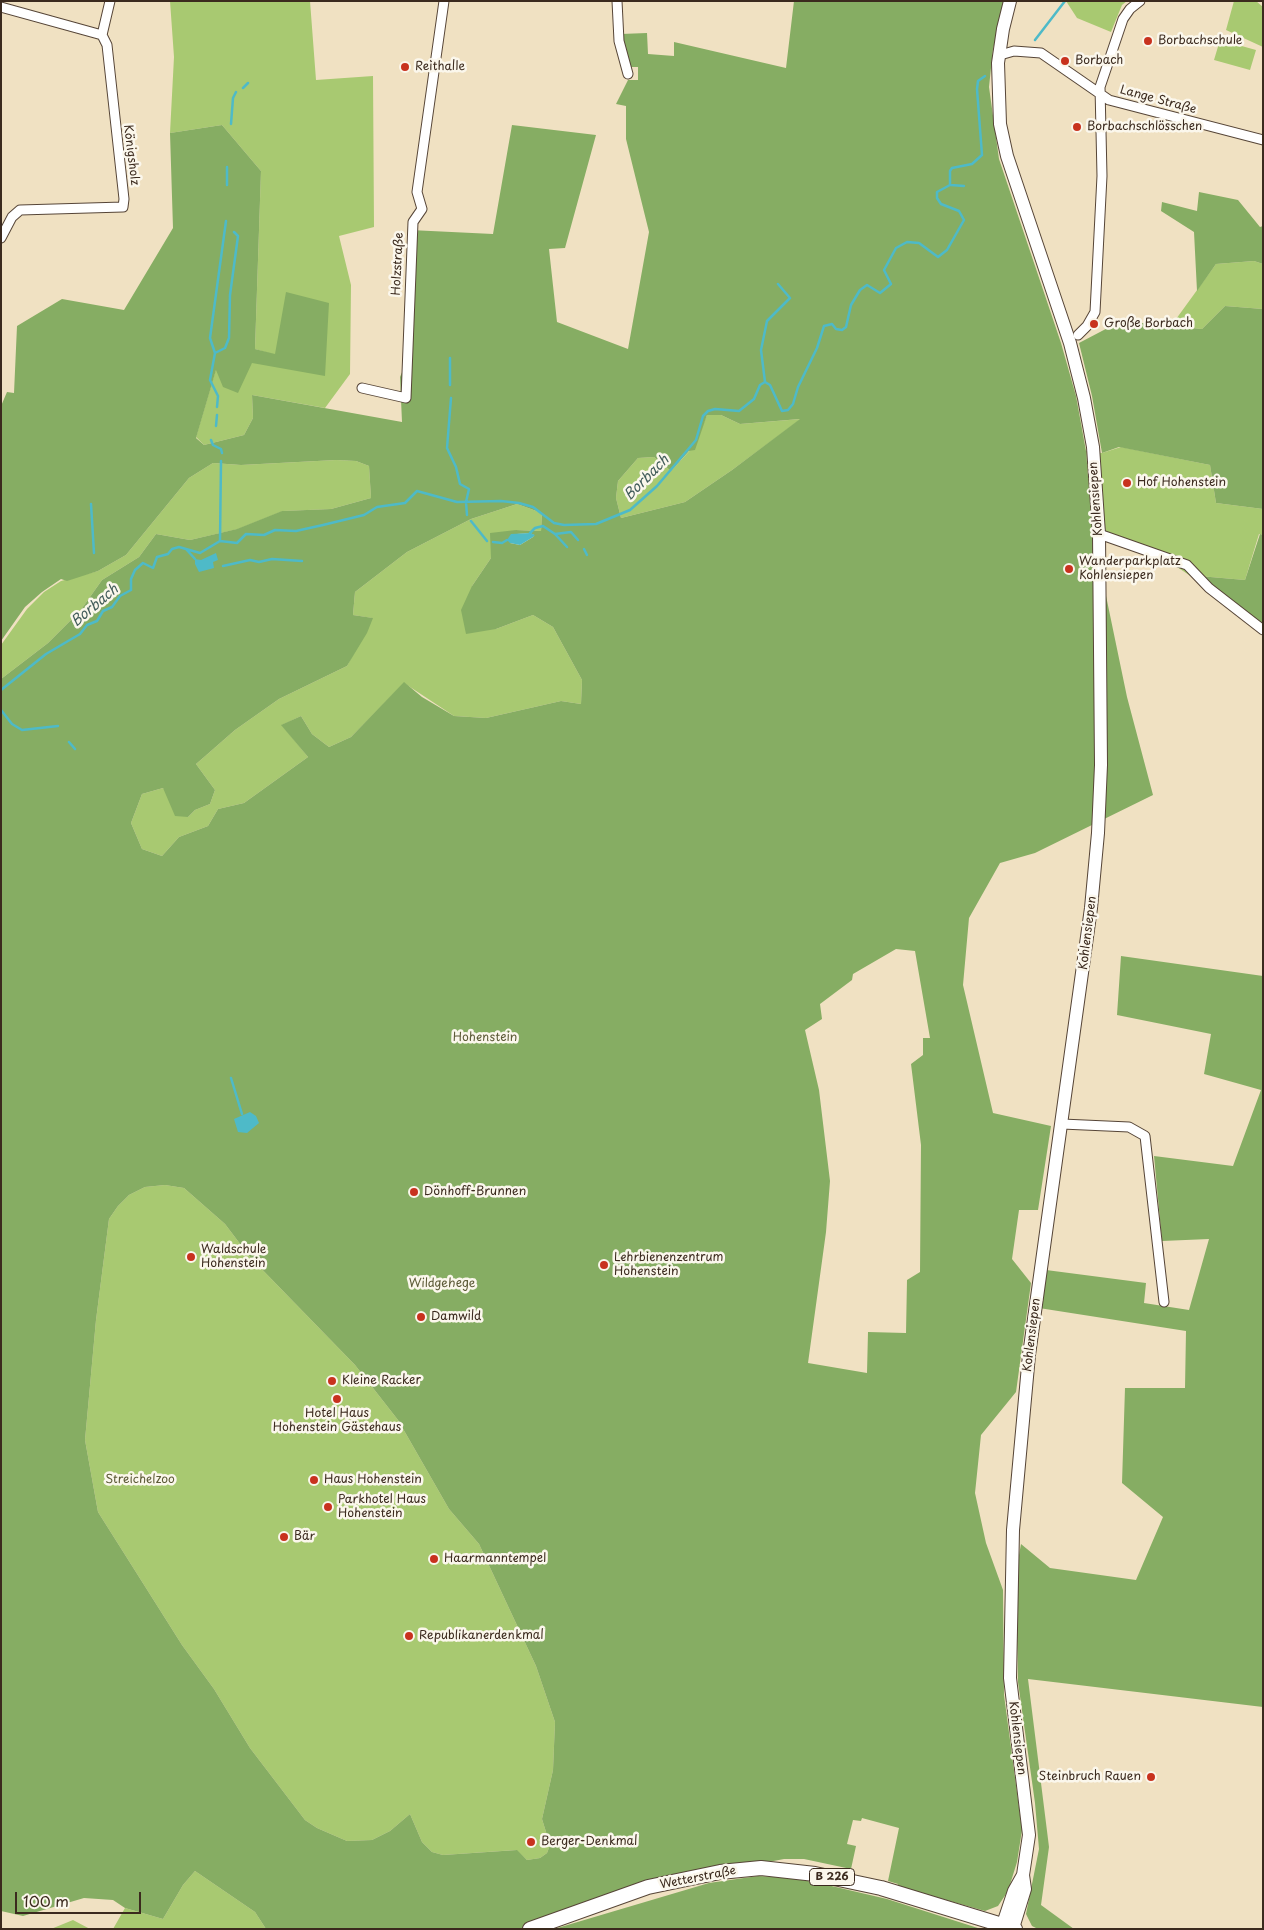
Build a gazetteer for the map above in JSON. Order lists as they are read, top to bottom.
{
  "streets": {
    "main road": ["B 226", "Wetterstraße"],
    "street": [
      "Lange Straße",
      "Königsholz",
      "Holzstraße",
      "Kohlensiepen"
    ]
  },
  "crossings": [
    ["Lange Straße", "Kohlensiepen"],
    ["Kohlensiepen", "Wetterstraße"]
  ],
  "water": ["Borbach"],
  "parks": ["Hohenstein", "Wildgehege", "Streichelzoo"],
  "places": [
    "Borbachschule",
    "Borbach",
    "Reithalle",
    "Borbachschlösschen",
    "Große Borbach",
    "Hof Hohenstein",
    "Wanderparkplatz Kohlensiepen",
    "Dönhoff-Brunnen",
    "Waldschule Hohenstein",
    "Lehrbienenzentrum Hohenstein",
    "Damwild",
    "Kleine Racker",
    "Hotel Haus Hohenstein Gästehaus",
    "Haus Hohenstein",
    "Parkhotel Haus Hohenstein",
    "Bär",
    "Haarmanntempel",
    "Republikanerdenkmal",
    "Steinbruch Rauen",
    "Berger-Denkmal"
  ],
  "scale_bar": "100 m"
}
